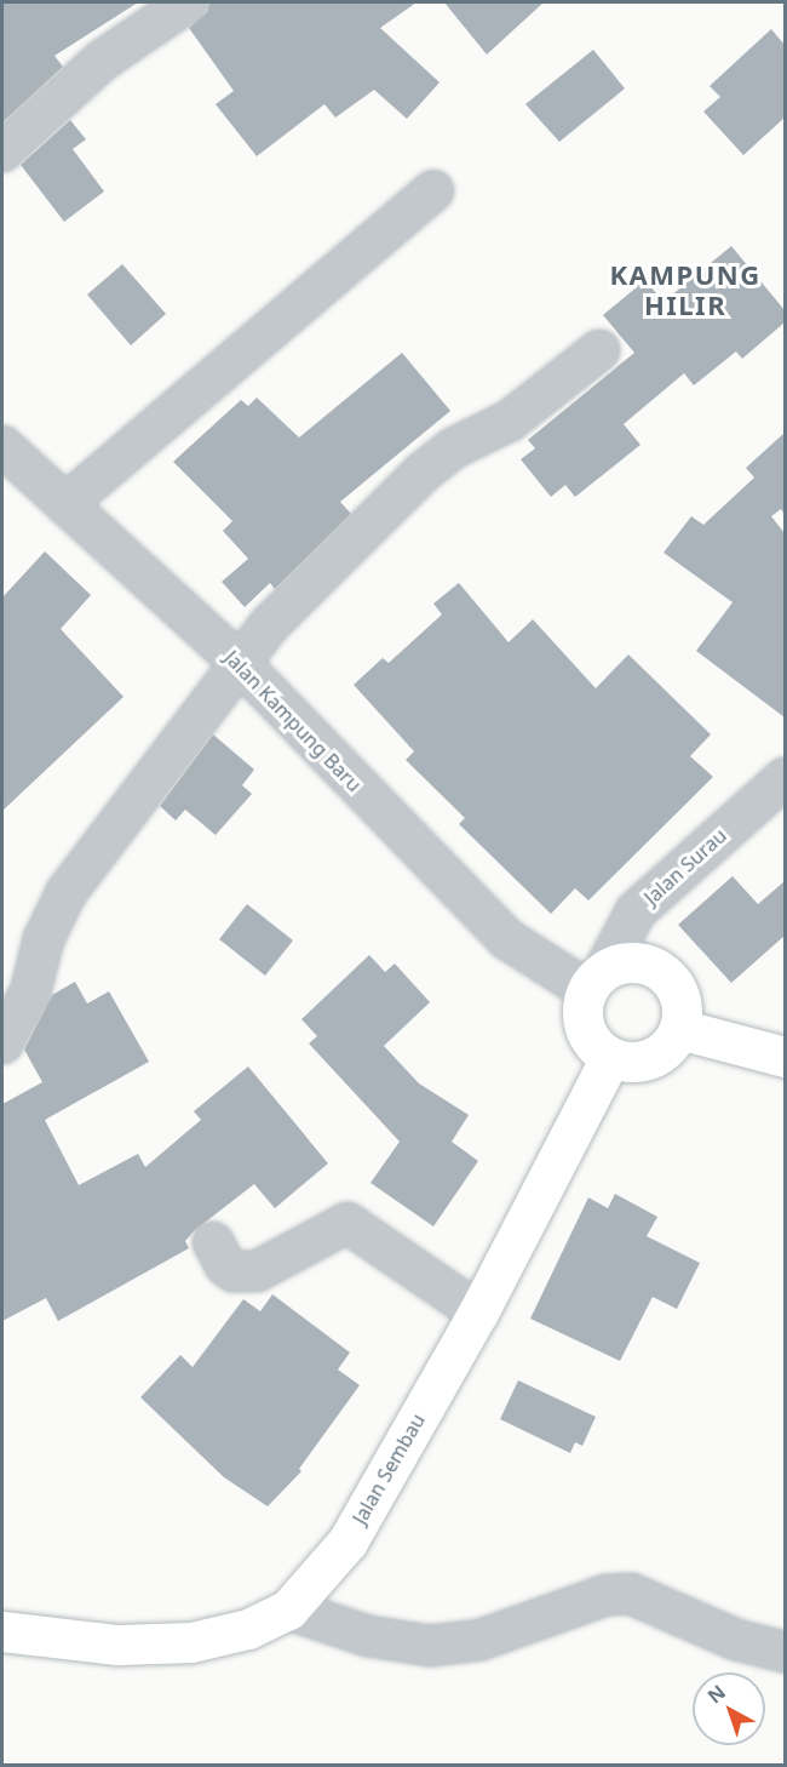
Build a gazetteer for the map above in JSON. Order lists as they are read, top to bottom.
{
  "streets": {
    "main road": ["Jalan Sembau"],
    "street": ["Jalan Kampung Baru", "Jalan Surau"]
  },
  "crossings": [
    ["Jalan Kampung Baru", "Jalan Surau"],
    ["Jalan Kampung Baru", "Jalan Sembau"],
    ["Jalan Surau", "Jalan Sembau"]
  ],
  "districts": ["KAMPUNG HILIR"],
  "north": "top left"
}
